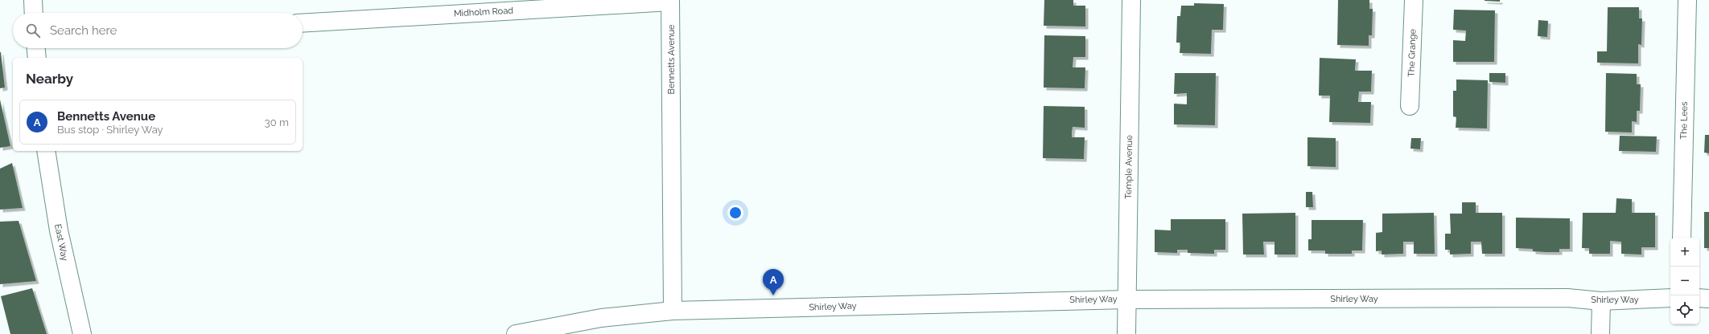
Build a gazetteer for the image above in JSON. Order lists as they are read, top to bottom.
{
  "streets": {
    "street": [
      "Midholm Road",
      "The Grange",
      "Bennetts Avenue",
      "The Lees",
      "Temple Avenue",
      "East Way",
      "Shirley Way"
    ]
  },
  "crossings": [
    ["Midholm Road", "Bennetts Avenue"],
    ["Bennetts Avenue", "Shirley Way"],
    ["Temple Avenue", "Shirley Way"]
  ],
  "page": {
    "search": "Search here",
    "heading": "Nearby",
    "list": [
      {
        "mark": "A",
        "name": "Bennetts Avenue",
        "note": "Bus stop · Shirley Way",
        "value": "30 m"
      }
    ],
    "map_buttons": ["+", "−"],
    "pins": "A"
  }
}
